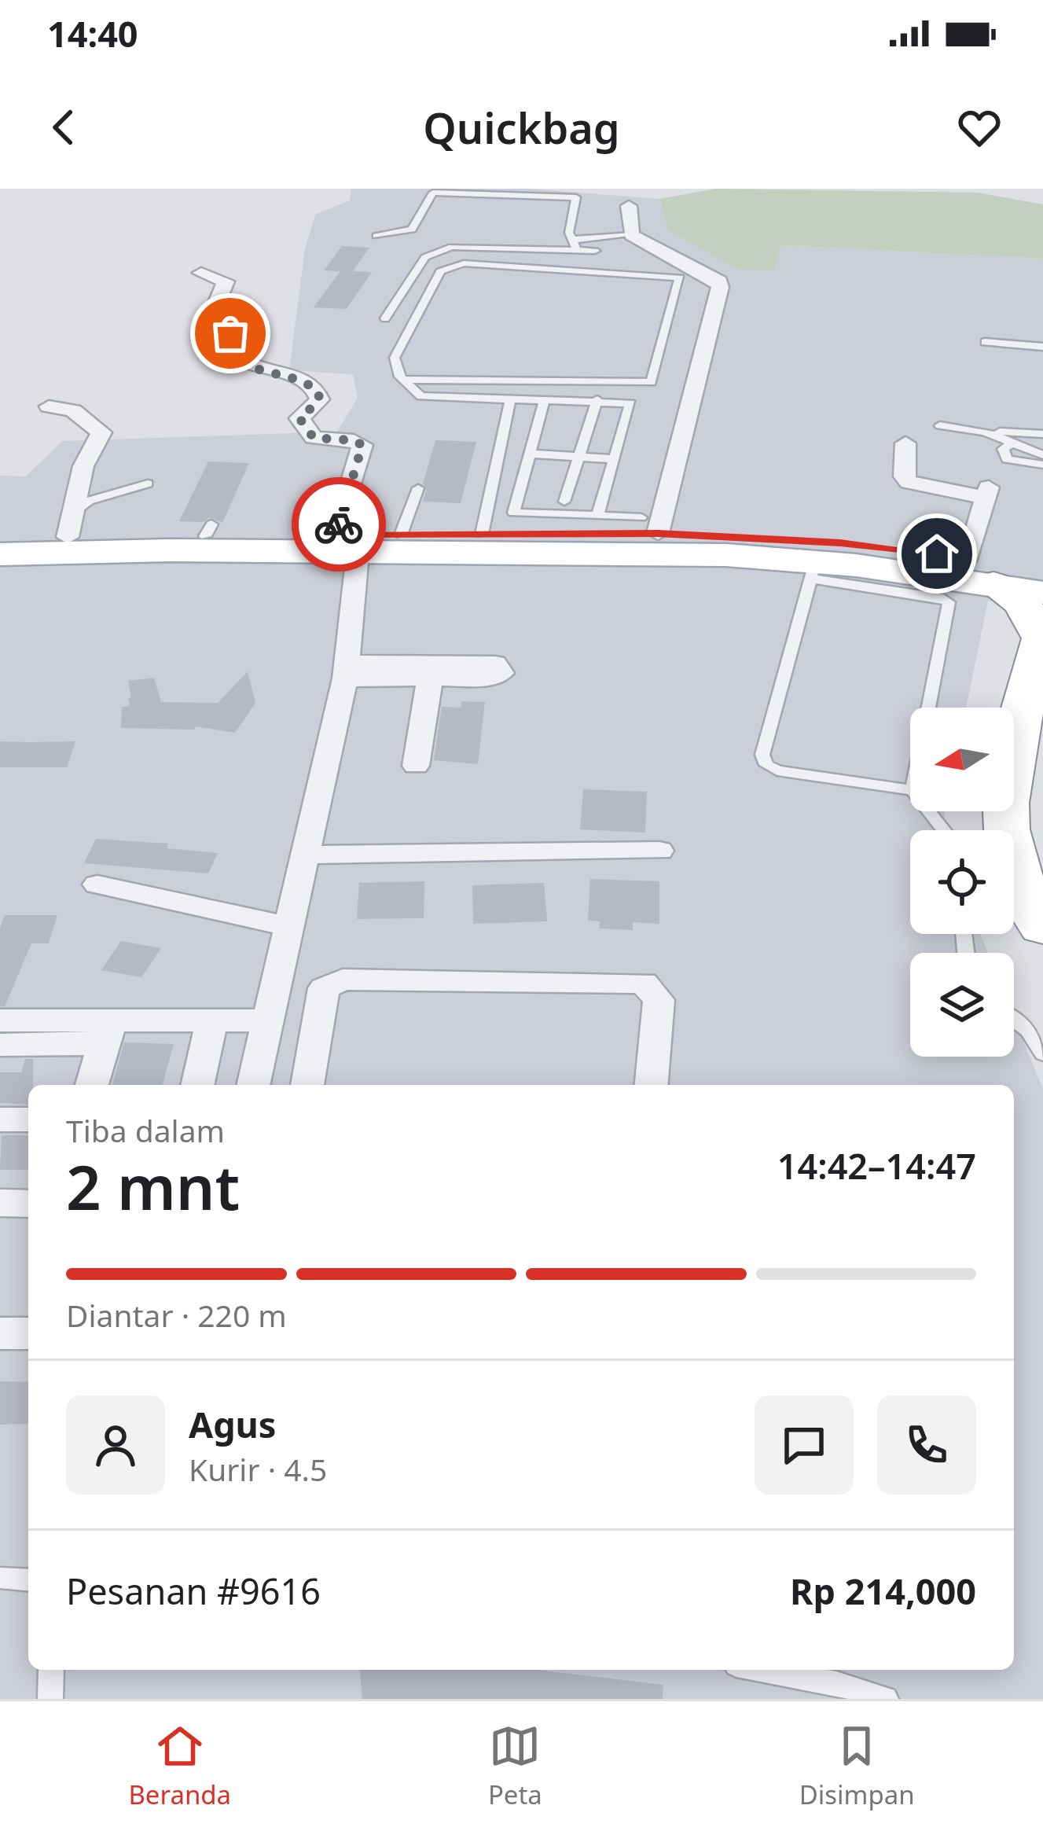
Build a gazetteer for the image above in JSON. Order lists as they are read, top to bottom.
{
  "north": "left",
  "page": {
    "status": "14:40",
    "header": "Quickbag",
    "heading": ["2 mnt", "Tiba dalam", "14:42–14:47"],
    "panel": [
      "Agus",
      "Kurir · 4.5",
      "Pesanan #9616",
      "Rp 214,000"
    ],
    "bar": "Diantar · 220 m",
    "tabs": ["Beranda", "Peta", "Disimpan"]
  }
}
